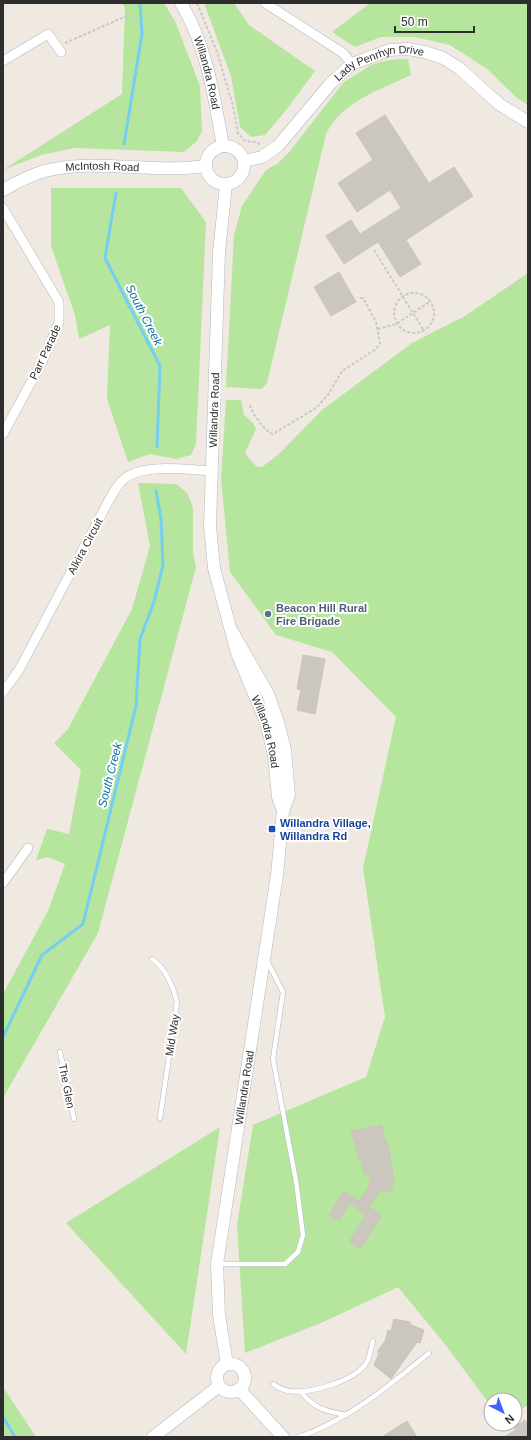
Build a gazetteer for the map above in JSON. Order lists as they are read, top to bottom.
{
  "streets": {
    "main road": ["Lady Penrhyn Drive", "Willandra Road", "McIntosh Road"],
    "street": ["Parr Parade", "Alkira Circuit"],
    "lane": ["Mid Way", "The Glen"]
  },
  "crossings": [
    ["Lady Penrhyn Drive", "Willandra Road"],
    ["Lady Penrhyn Drive", "McIntosh Road"],
    ["Willandra Road", "McIntosh Road"],
    ["Willandra Road", "Alkira Circuit"]
  ],
  "water": ["South Creek"],
  "places": {
    "other": ["Beacon Hill Rural Fire Brigade"],
    "transit": ["Willandra Village, Willandra Rd"]
  },
  "scale_bar": "50 m",
  "north": "bottom right"
}
